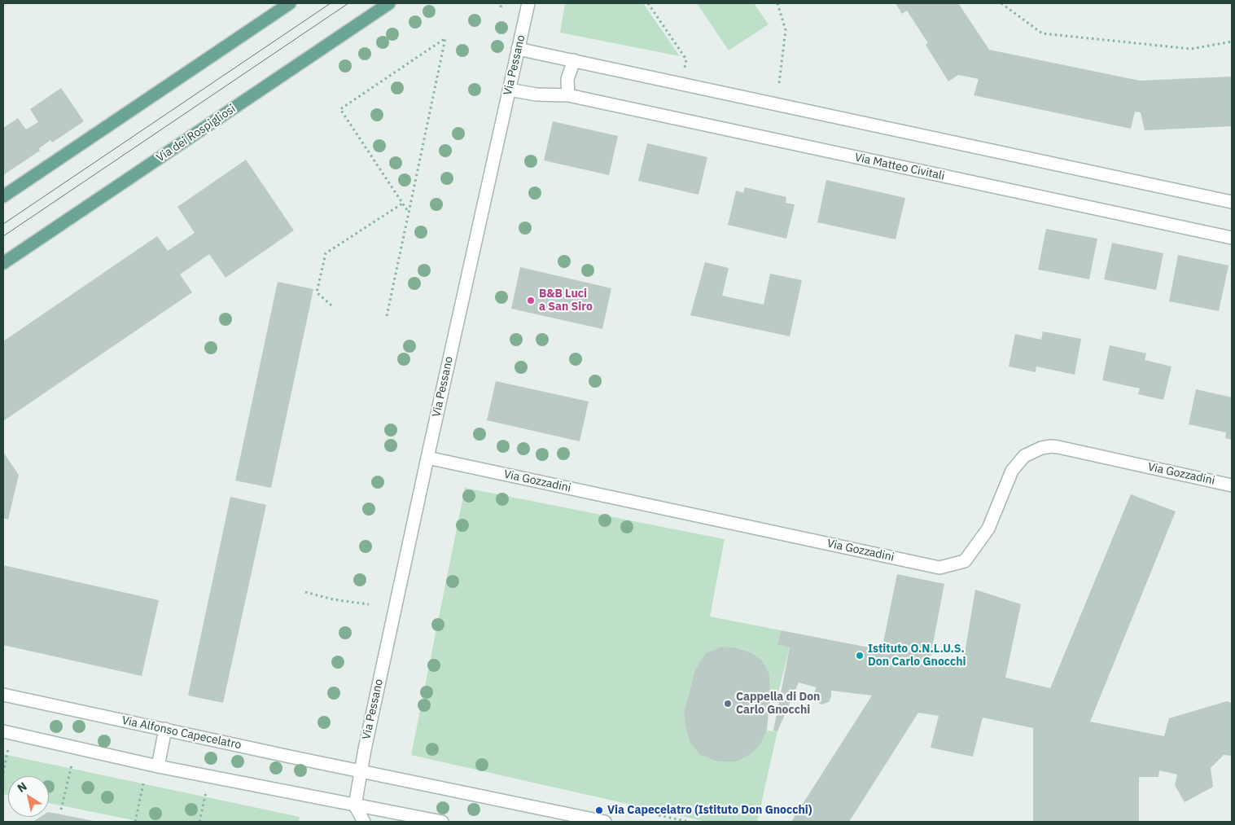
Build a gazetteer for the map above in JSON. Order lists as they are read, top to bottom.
{
  "streets": {
    "main road": ["Via dei Rospigliosi"],
    "street": [
      "Via Pessano",
      "Via Matteo Civitali",
      "Via Gozzadini",
      "Via Alfonso Capecelatro"
    ]
  },
  "crossings": [
    ["Via Pessano", "Via Matteo Civitali"],
    ["Via Pessano", "Via Gozzadini"],
    ["Via Pessano", "Via Alfonso Capecelatro"]
  ],
  "places": [
    "B&B Luci a San Siro",
    "Istituto O.N.L.U.S. Don Carlo Gnocchi",
    "Cappella di Don Carlo Gnocchi",
    "Via Capecelatro (Istituto Don Gnocchi)"
  ],
  "north": "top left"
}
